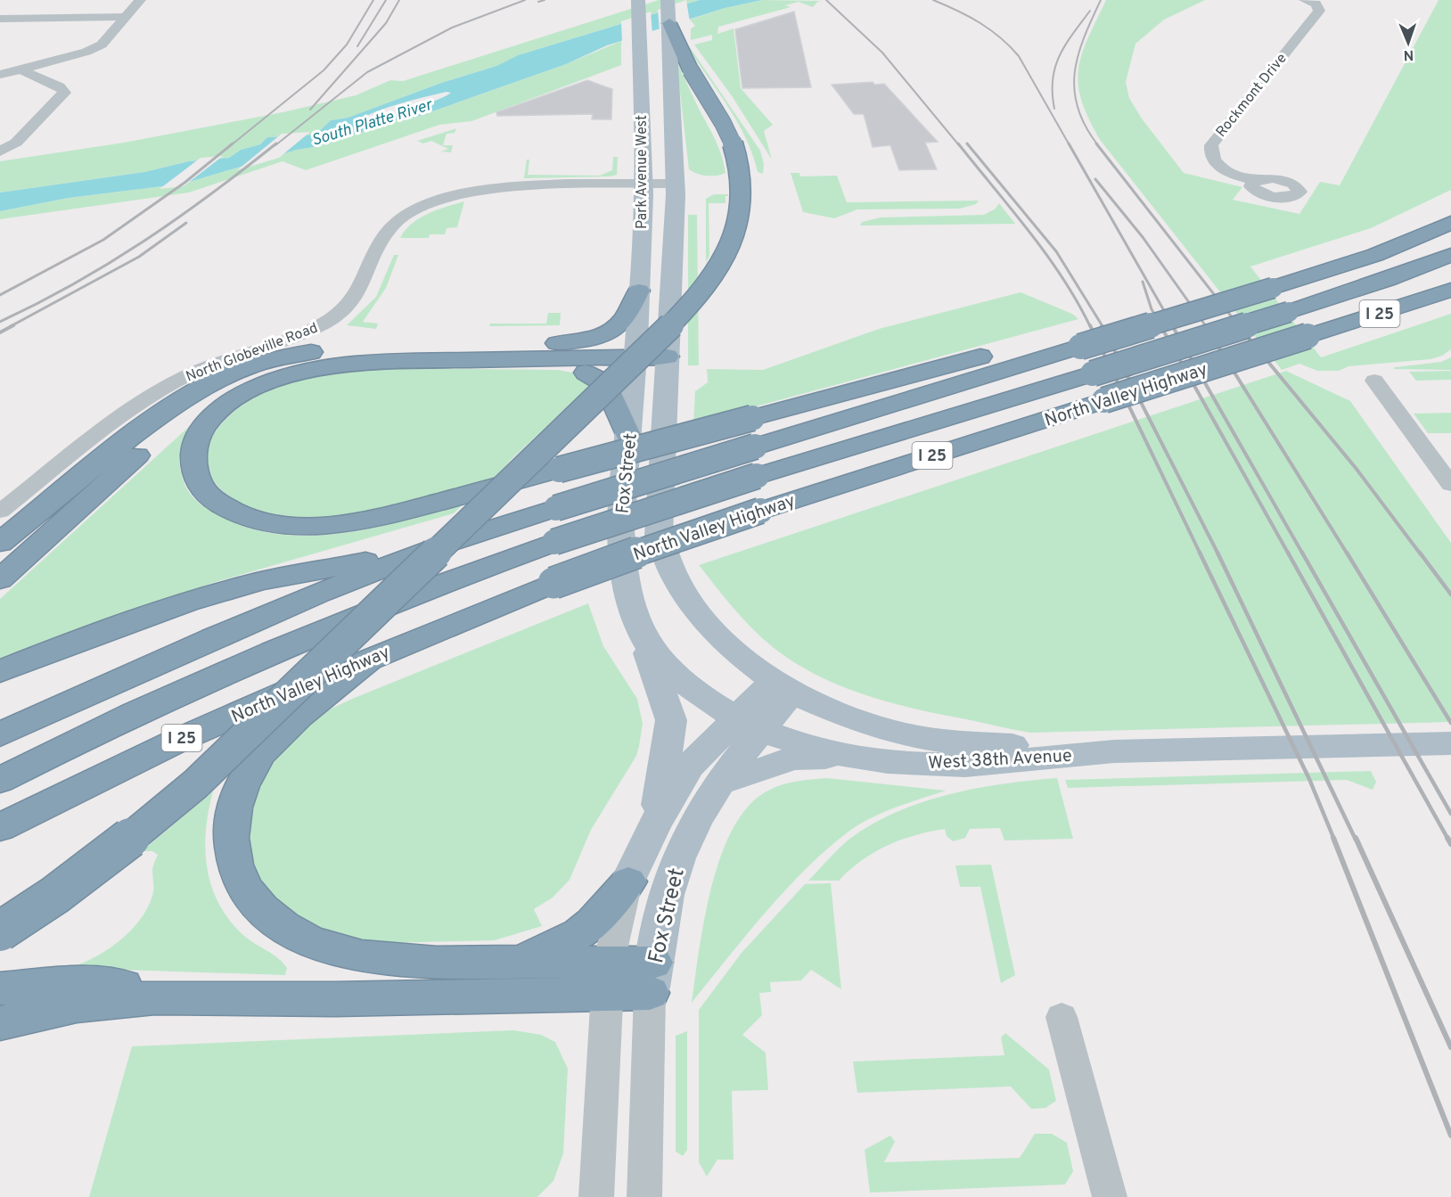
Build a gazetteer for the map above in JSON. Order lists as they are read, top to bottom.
{
  "streets": {
    "highway": ["I 25", "North Valley Highway"],
    "main road": ["Park Avenue West", "Fox Street", "West 38th Avenue"],
    "street": ["Rockmont Drive", "North Globeville Road"]
  },
  "crossings": [
    ["Park Avenue West", "North Globeville Road"],
    ["Park Avenue West", "Fox Street"],
    ["Fox Street", "West 38th Avenue"]
  ],
  "water": ["South Platte River"],
  "north": "bottom"
}
